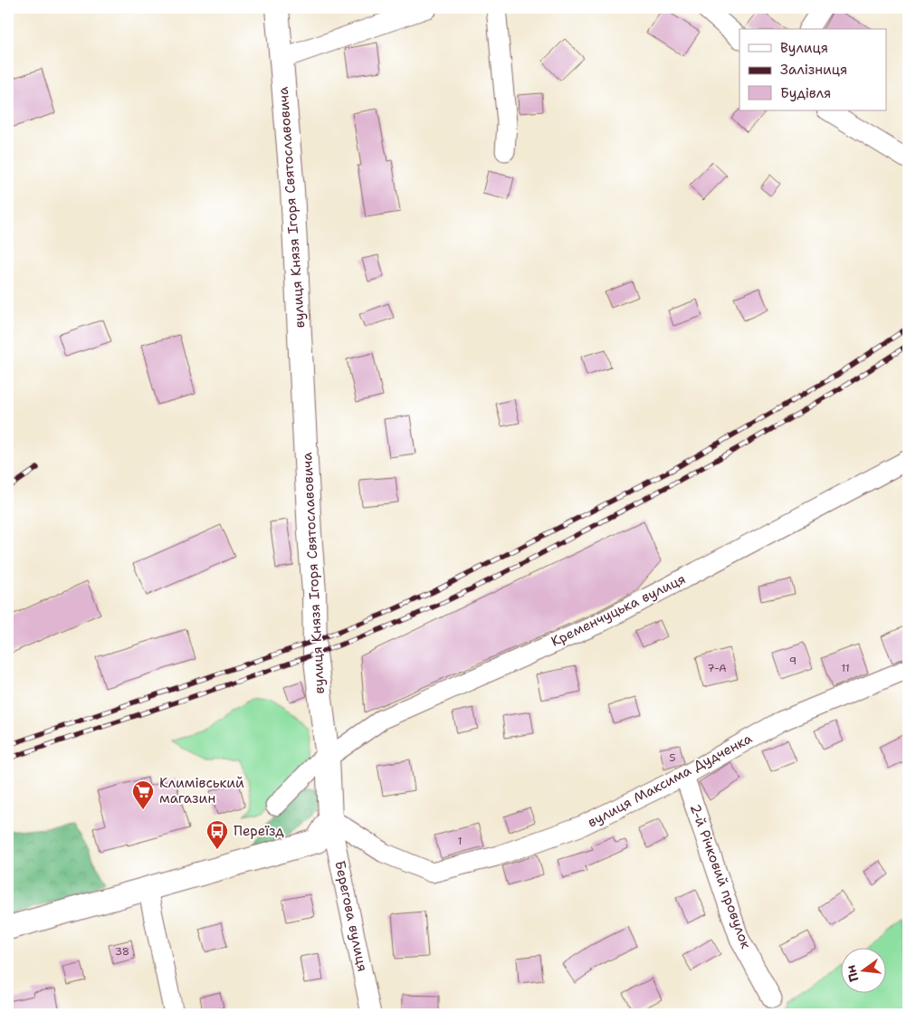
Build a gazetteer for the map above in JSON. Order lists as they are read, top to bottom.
{
  "streets": {
    "street": [
      "вулиця Князя Ігоря Святославовича",
      "Кременчуцька вулиця",
      "вулиця Максима Дудченка",
      "2-й Річковий провулок",
      "Берегова вулиця"
    ]
  },
  "crossings": [
    ["вулиця Князя Ігоря Святославовича", "Кременчуцька вулиця"],
    ["вулиця Князя Ігоря Святославовича", "вулиця Максима Дудченка"],
    ["вулиця Князя Ігоря Святославовича", "Берегова вулиця"],
    ["вулиця Максима Дудченка", "2-й Річковий провулок"],
    ["вулиця Максима Дудченка", "Берегова вулиця"]
  ],
  "places": {
    "supermarket": ["Климівський магазин"],
    "bus stop": ["Переїзд"]
  },
  "house_numbers": [
    "9",
    "7-А",
    "11",
    "5",
    "1",
    "38"
  ],
  "legend": ["Вулиця", "Залізниця", "Будівля"],
  "north": "left"
}
